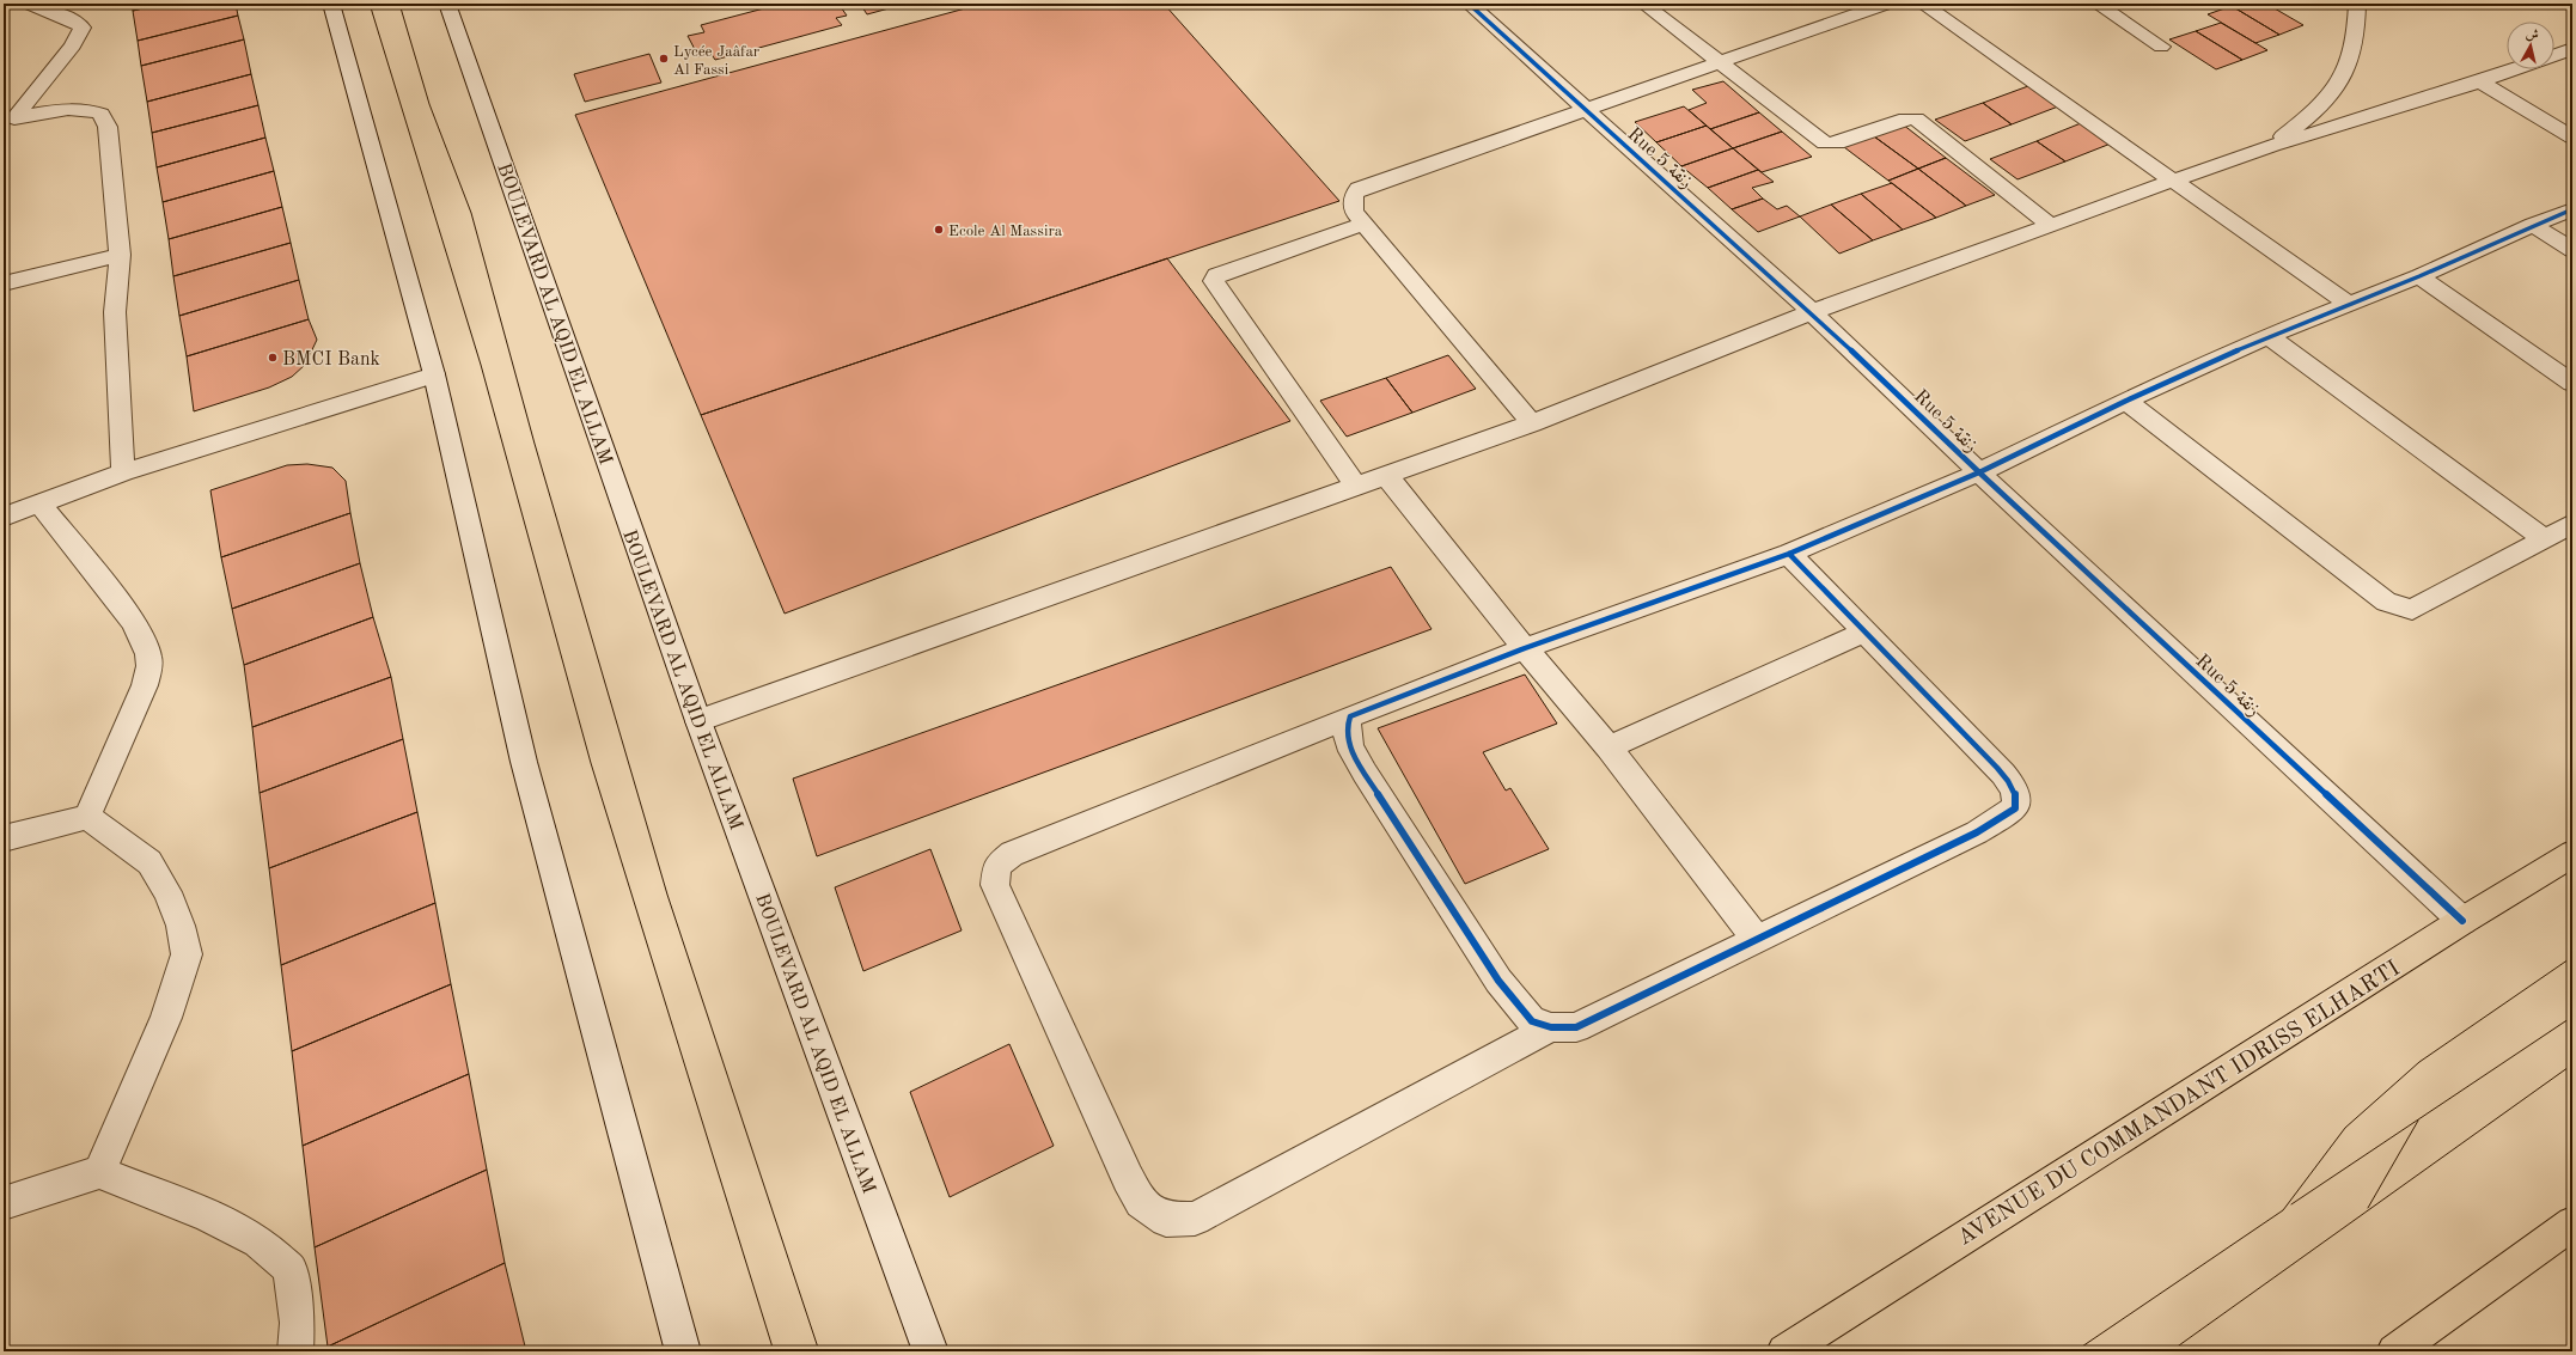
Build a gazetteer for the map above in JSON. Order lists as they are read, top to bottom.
{
  "streets": {
    "main road": ["AVENUE DU COMMANDANT IDRISS ELHARTI"],
    "street": ["Rue 5 زنقة", "BOULEVARD AL AQID EL ALLAM"]
  },
  "crossings": [
    ["Rue 5 زنقة", "AVENUE DU COMMANDANT IDRISS ELHARTI"]
  ],
  "places": ["Lycée Jaâfar Al Fassi", "Ecole Al Massira", "BMCI Bank"],
  "north": "top"
}
